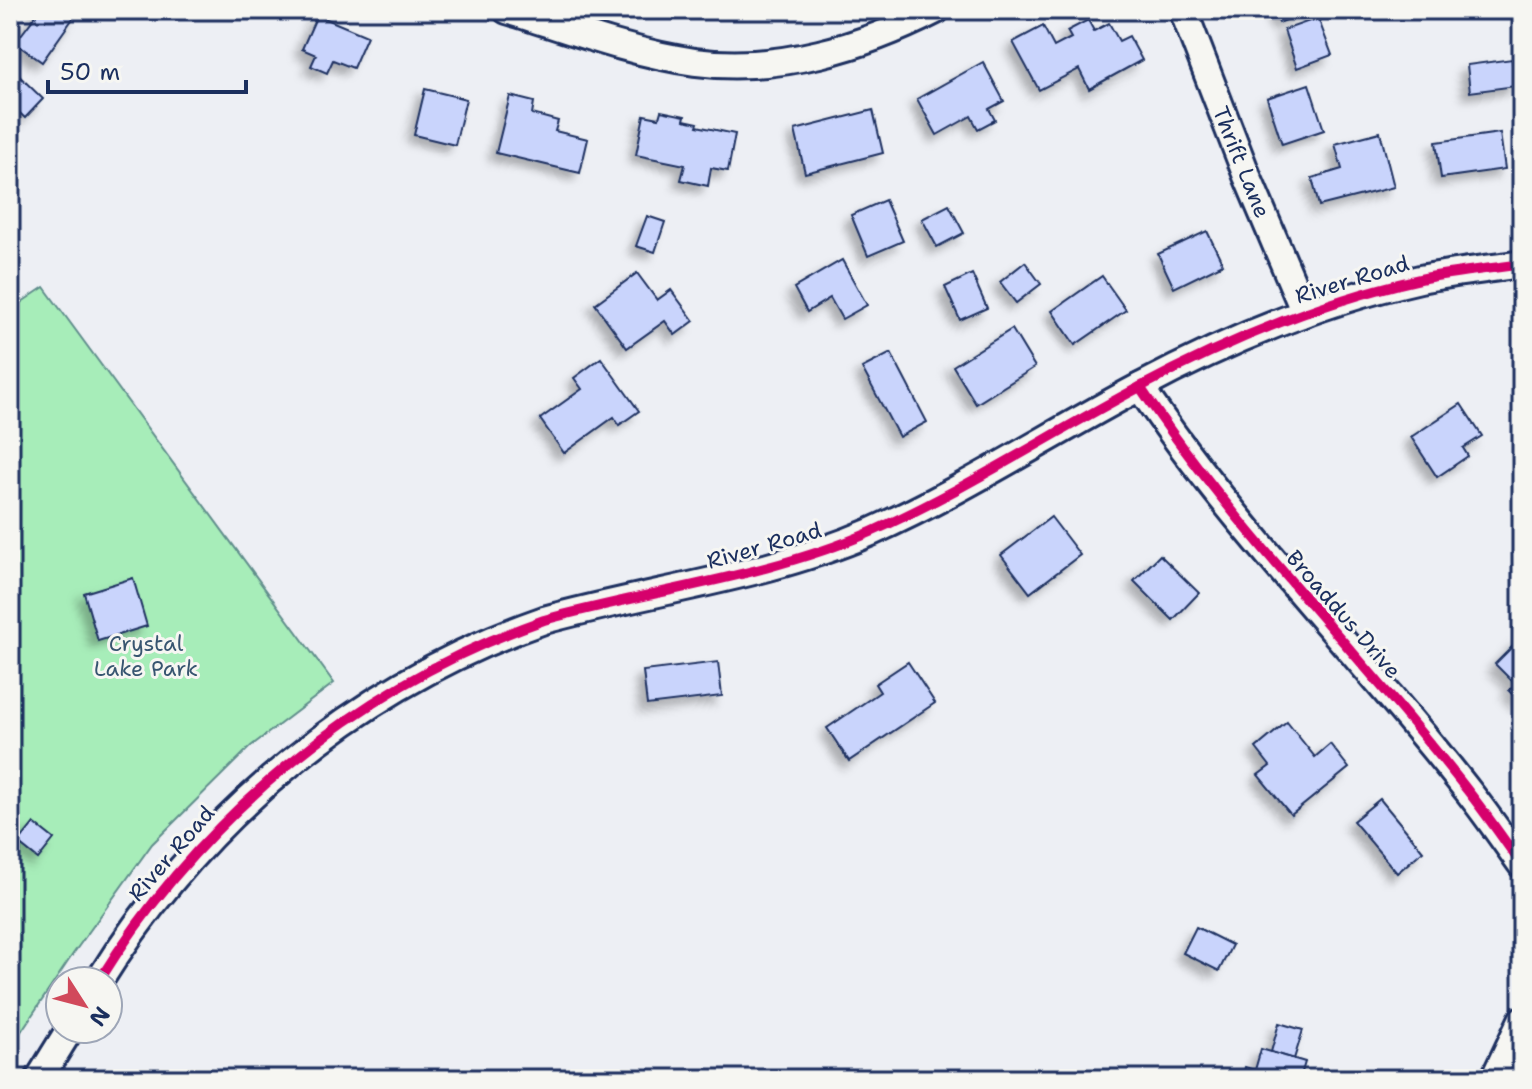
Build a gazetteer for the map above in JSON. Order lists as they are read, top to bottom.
{
  "streets": {
    "street": ["Thrift Lane", "River Road", "Broaddus Drive"]
  },
  "crossings": [
    ["Thrift Lane", "River Road"],
    ["River Road", "Broaddus Drive"]
  ],
  "parks": ["Crystal Lake Park"],
  "scale_bar": "50 m",
  "north": "bottom right"
}
